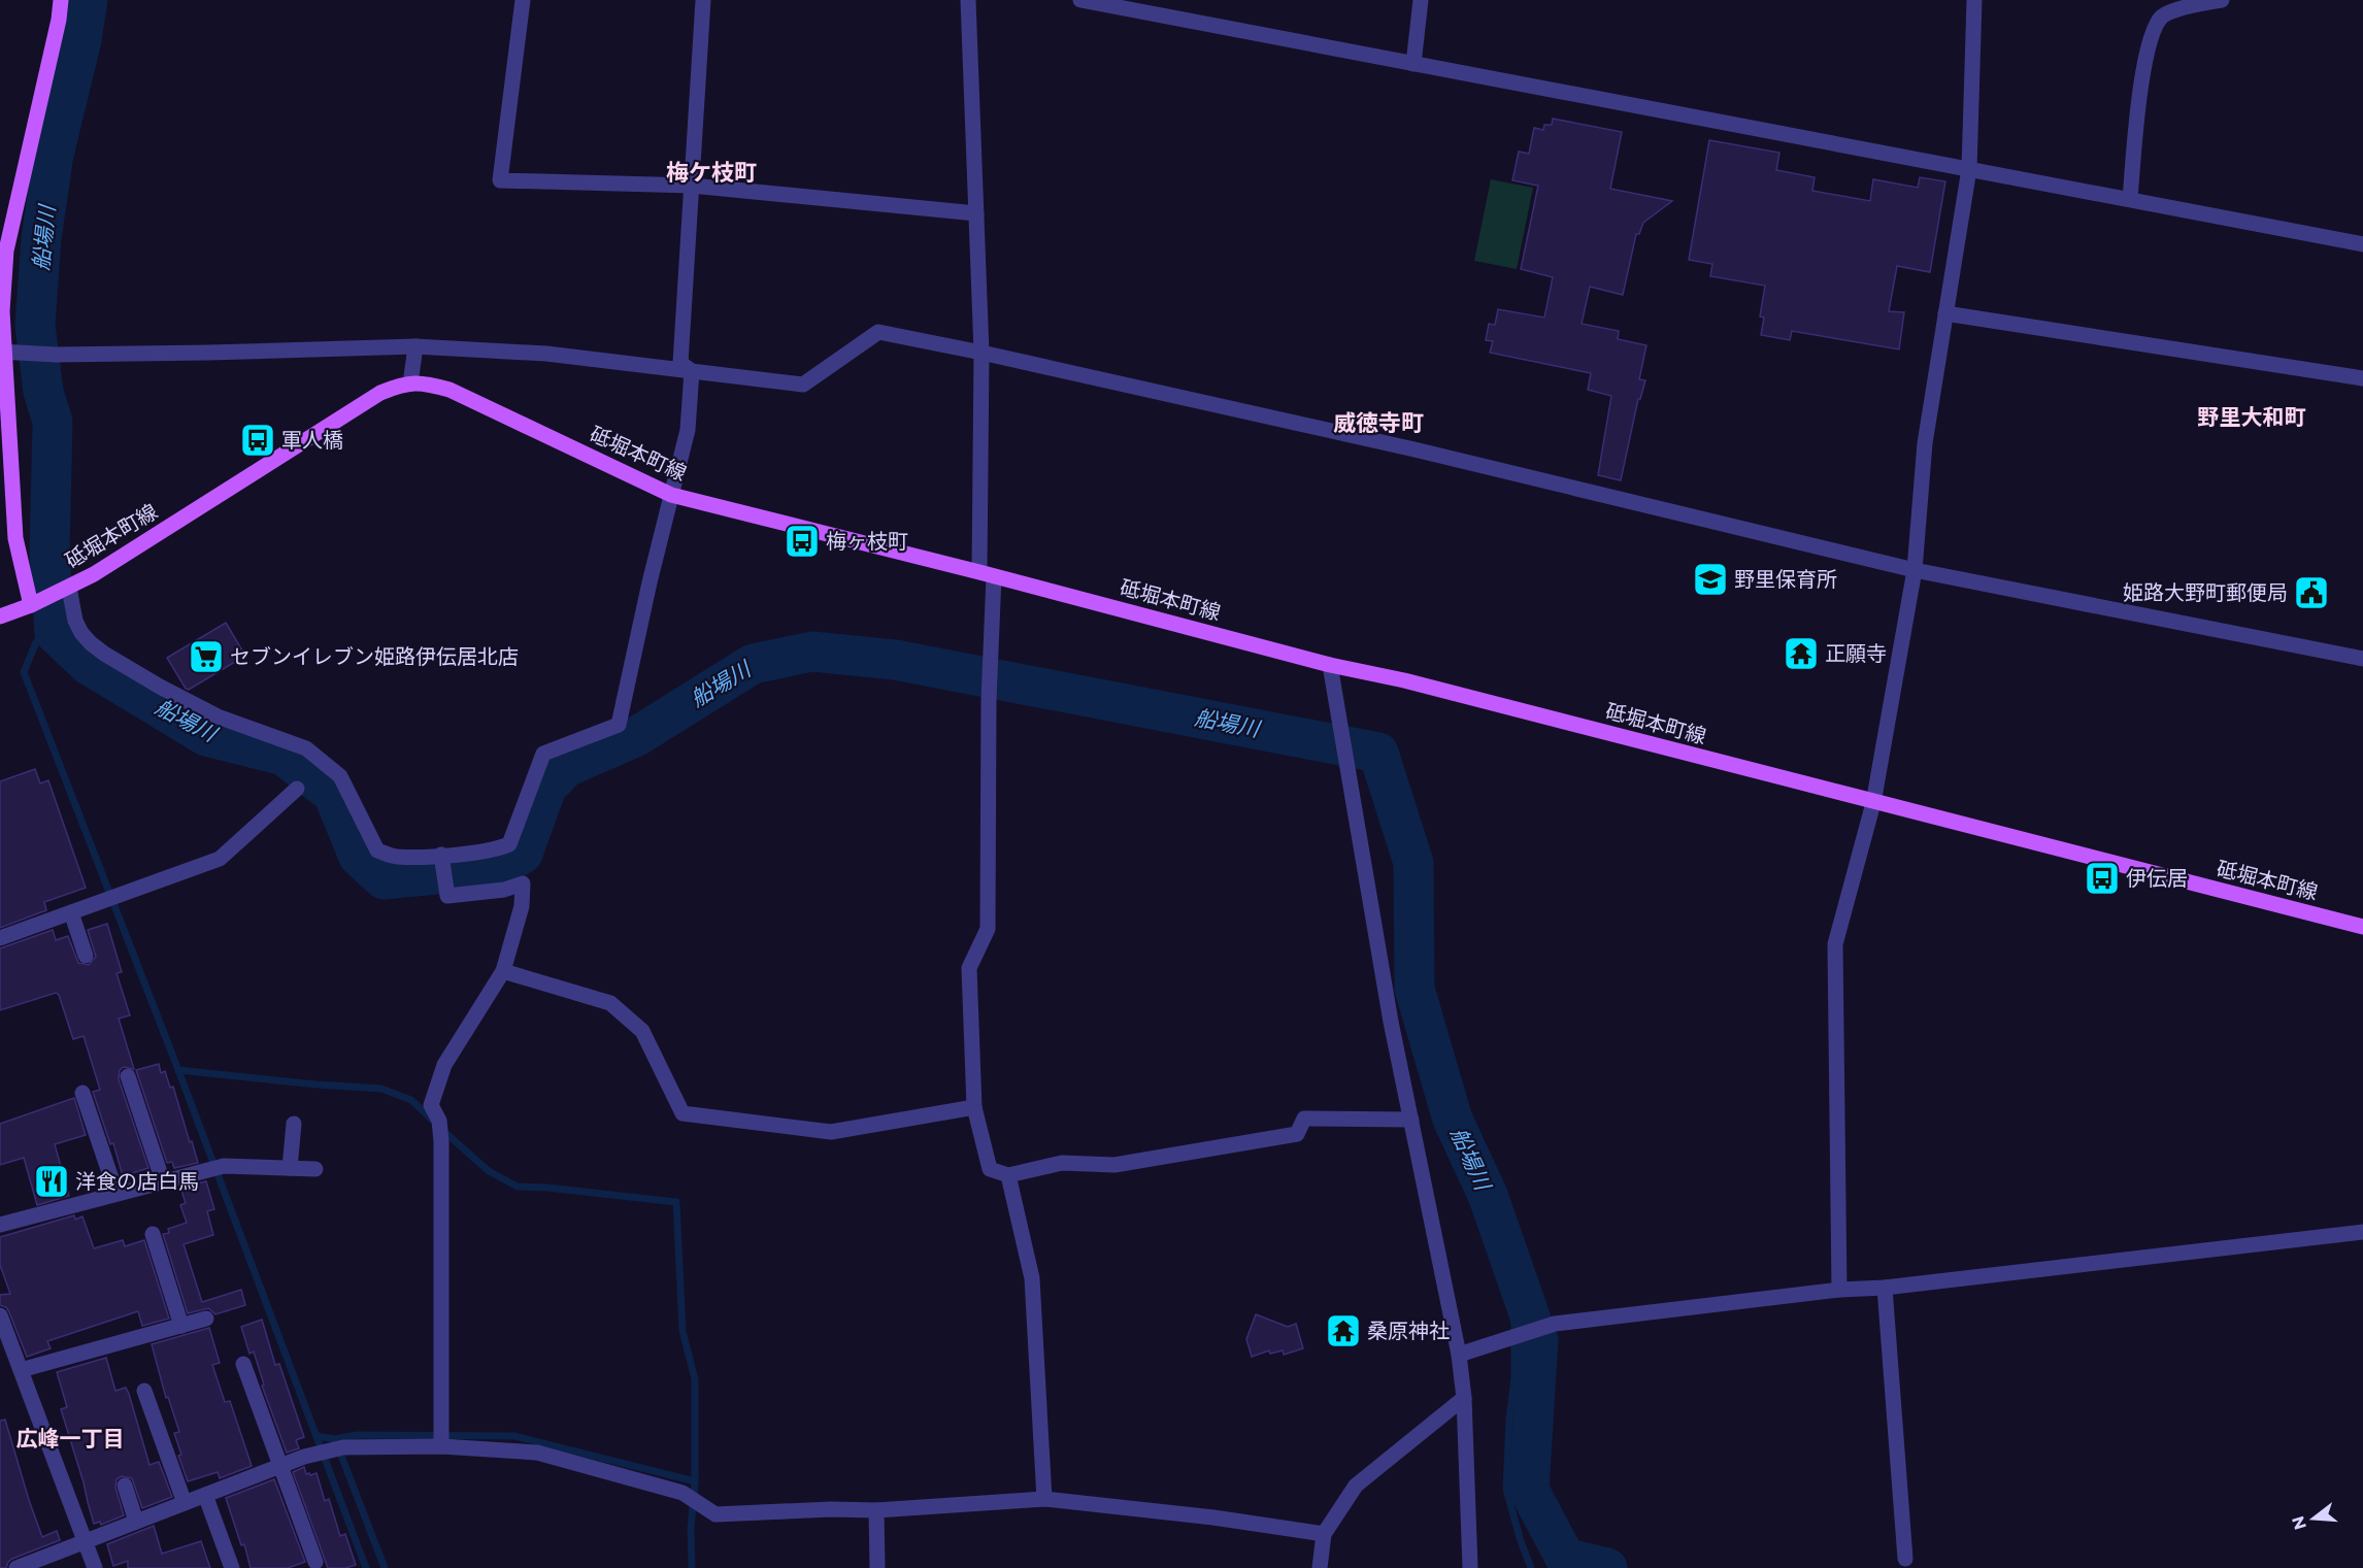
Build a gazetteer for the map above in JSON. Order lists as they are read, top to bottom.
{
  "streets": {
    "main road": ["砥堀本町線"]
  },
  "districts": [
    "梅ケ枝町",
    "野里大和町",
    "威徳寺町",
    "広峰一丁目"
  ],
  "water": ["船場川"],
  "places": {
    "bus stop": ["軍人橋", "梅ヶ枝町", "伊伝居"],
    "school or university": ["野里保育所"],
    "public building": ["姫路大野町郵便局"],
    "temple": ["正願寺", "桑原神社"],
    "supermarket": ["セブンイレブン姫路伊伝居北店"],
    "restaurant": ["洋食の店白馬"]
  },
  "north": "left"
}
